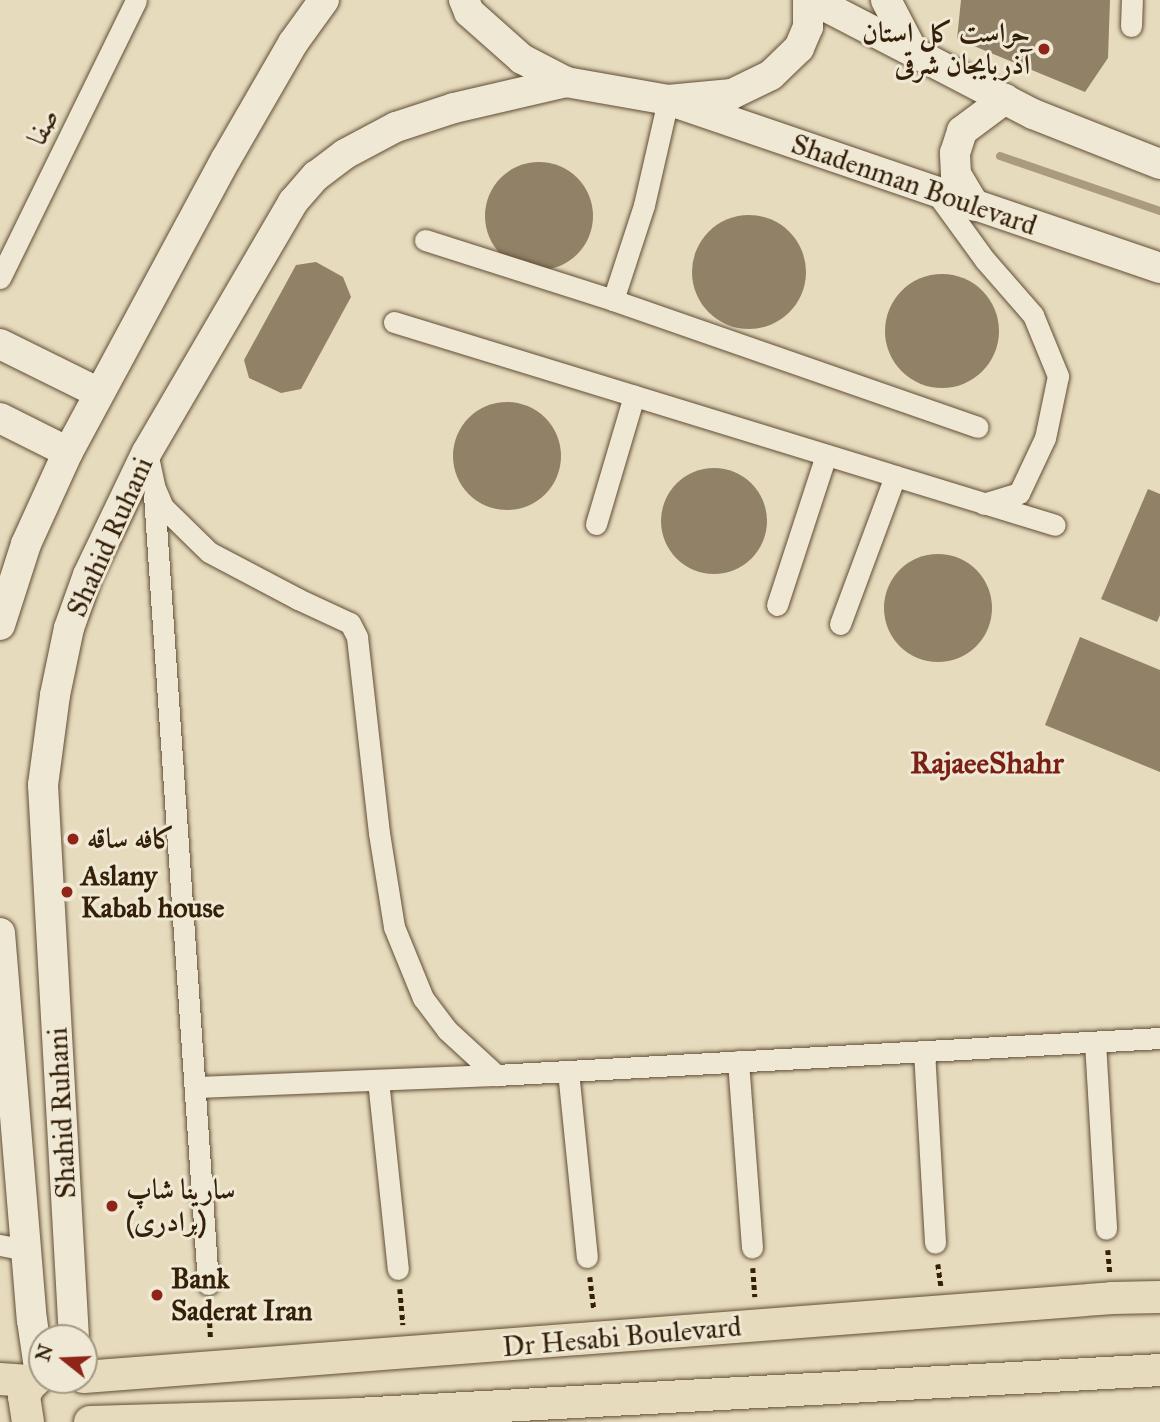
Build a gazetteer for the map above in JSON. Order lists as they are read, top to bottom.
{
  "streets": {
    "main road": ["Shadenman Boulevard", "Shahid Ruhani", "Dr Hesabi Boulevard"],
    "street": ["صفا"]
  },
  "districts": ["RajaeeShahr"],
  "places": [
    "حراست کل استان آذربایجان شرقی",
    "کافه ساقه",
    "Aslany Kabab house",
    "سارینا شاپ (برادری)",
    "Bank Saderat Iran"
  ],
  "north": "left"
}
